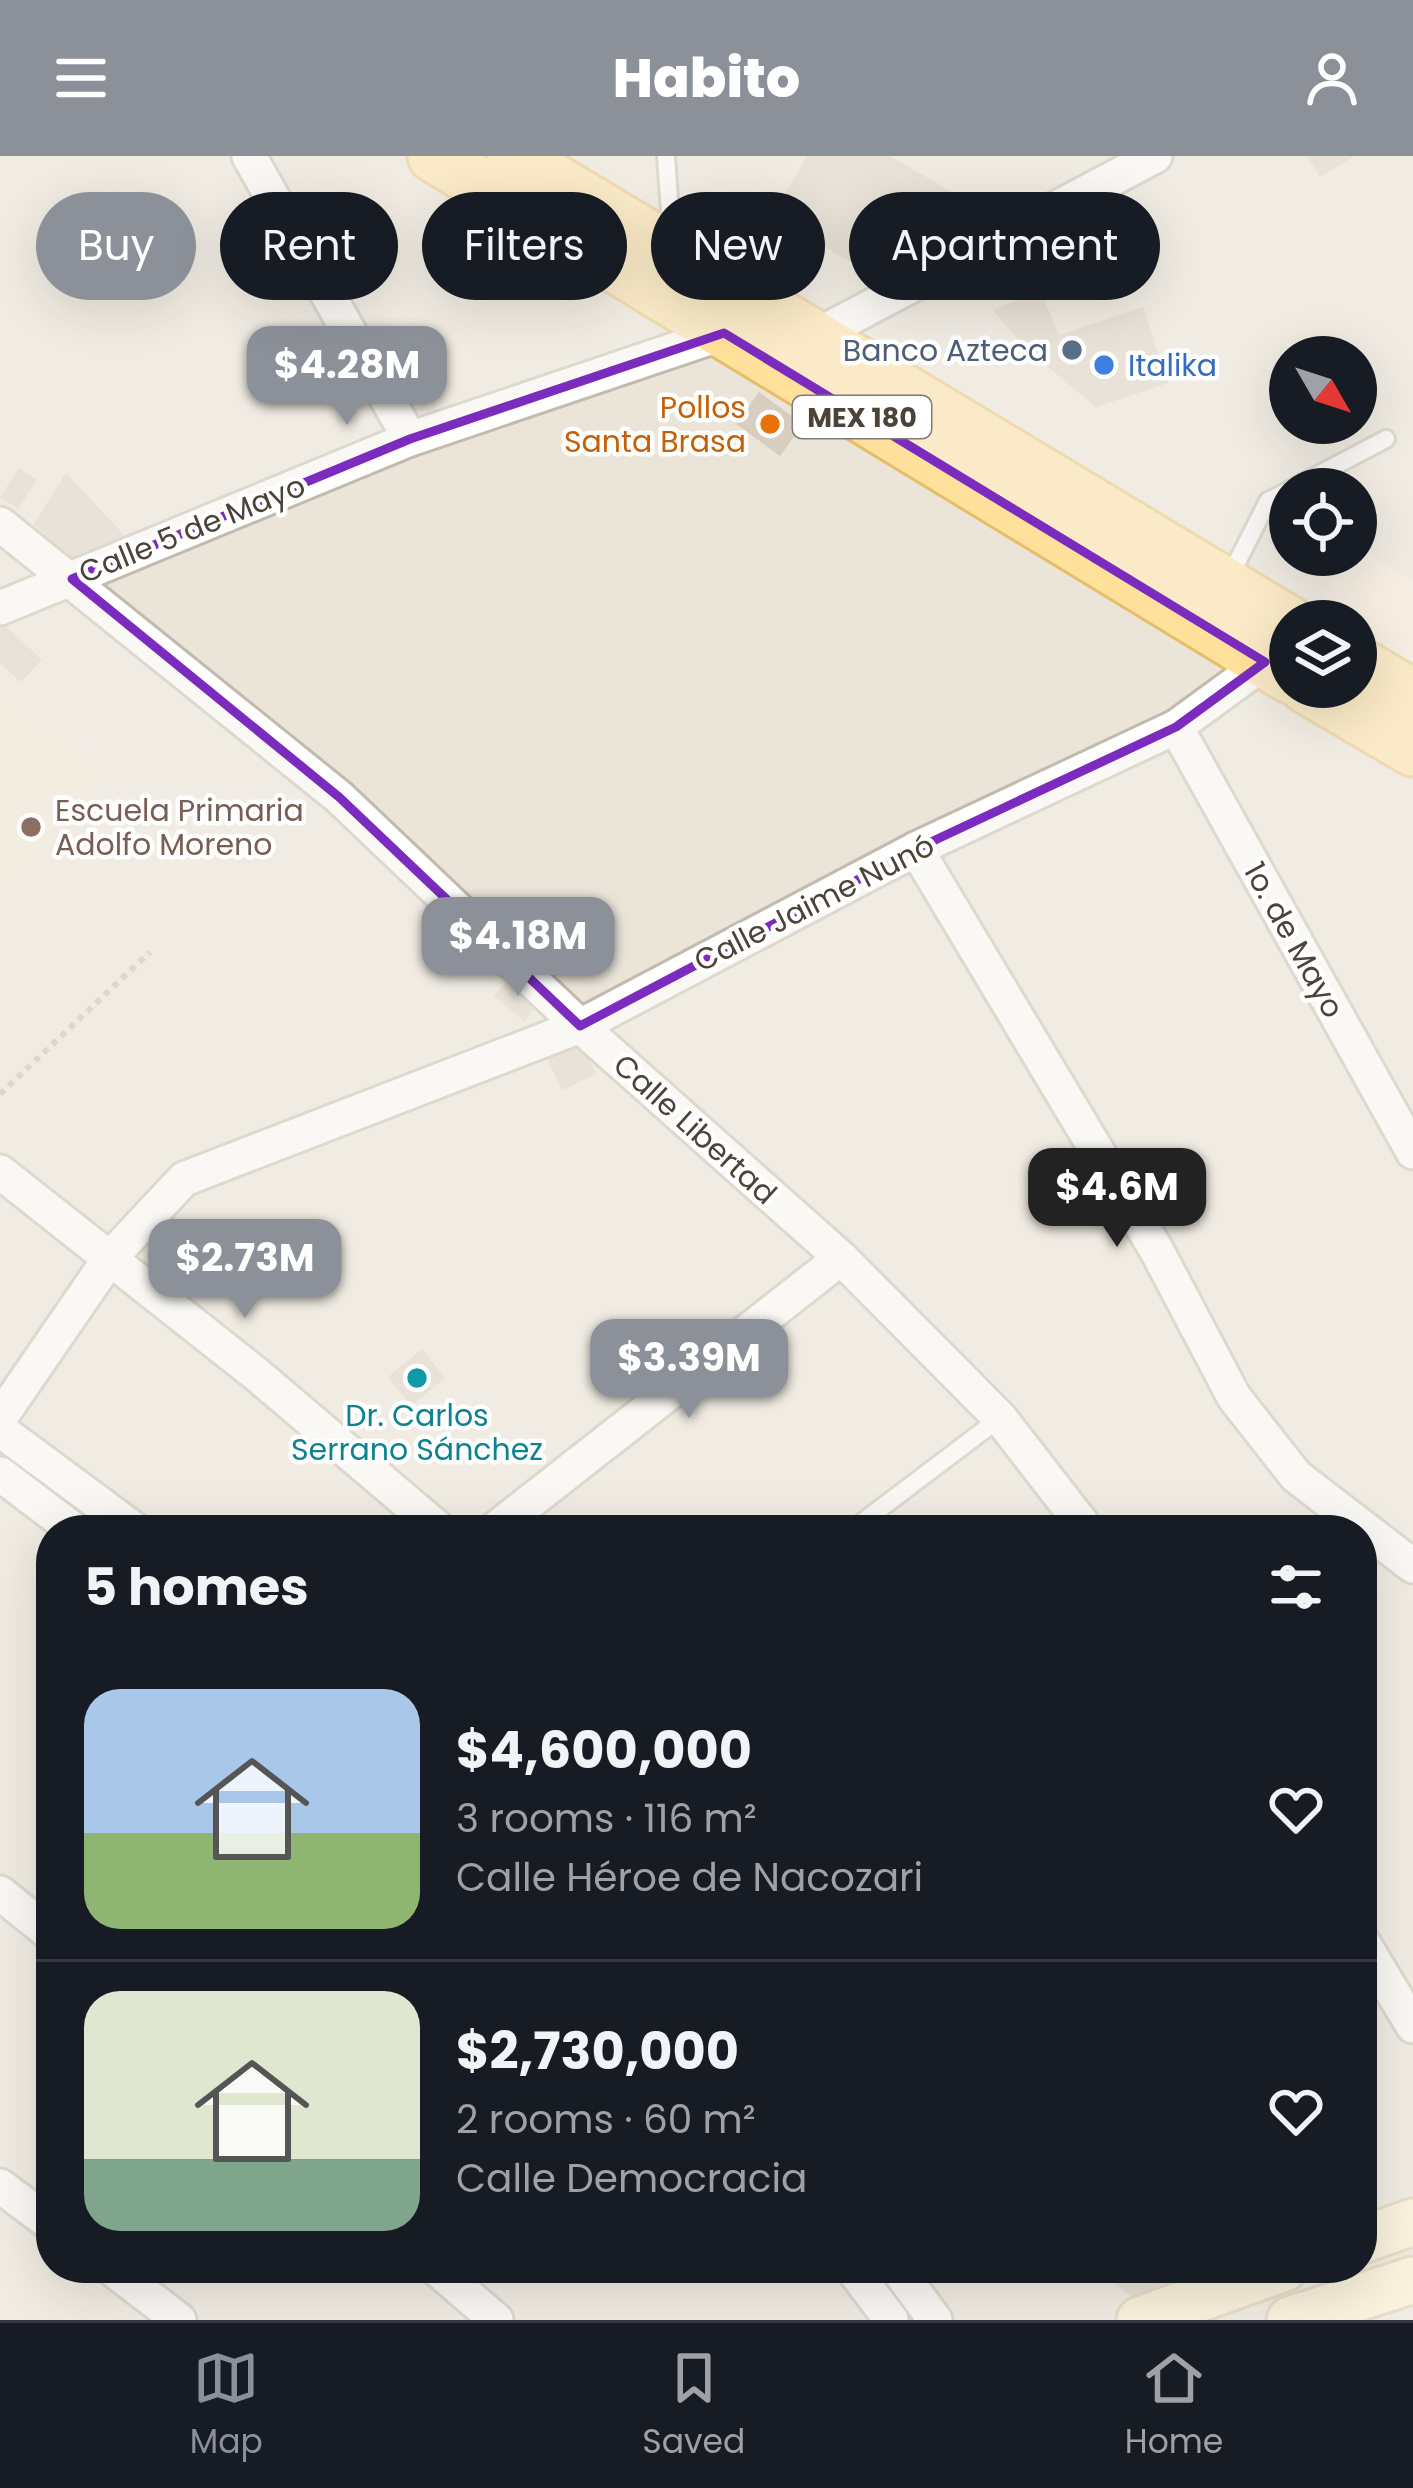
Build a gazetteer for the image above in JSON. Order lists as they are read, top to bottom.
{
  "streets": {
    "main road": ["MEX 180"],
    "street": [
      "Calle 5 de Mayo",
      "Calle Jaime Nunó",
      "1o. de Mayo",
      "Calle Libertad"
    ]
  },
  "crossings": [
    ["MEX 180", "Calle 5 de Mayo"],
    ["Calle 5 de Mayo", "Calle Libertad"],
    ["Calle Jaime Nunó", "1o. de Mayo"],
    ["Calle Jaime Nunó", "Calle Libertad"]
  ],
  "places": [
    "Banco Azteca",
    "Italika",
    "Pollos Santa Brasa",
    "Escuela Primaria Adolfo Moreno",
    "Dr. Carlos Serrano Sánchez"
  ],
  "north": "bottom right",
  "page": {
    "header": "Habito",
    "chip": [
      "Buy",
      "Rent",
      "Filters",
      "New",
      "Apartment"
    ],
    "price": [
      "$4.28M",
      "$4.18M",
      "$4.6M",
      "$2.73M",
      "$3.39M"
    ],
    "heading": "5 homes",
    "list": [
      {
        "name": "$4,600,000",
        "note": "3 rooms · 116 m² · Calle Héroe de Nacozari"
      },
      {
        "name": "$2,730,000",
        "note": "2 rooms · 60 m² · Calle Democracia"
      }
    ],
    "tabs": ["Map", "Saved", "Home"]
  }
}
